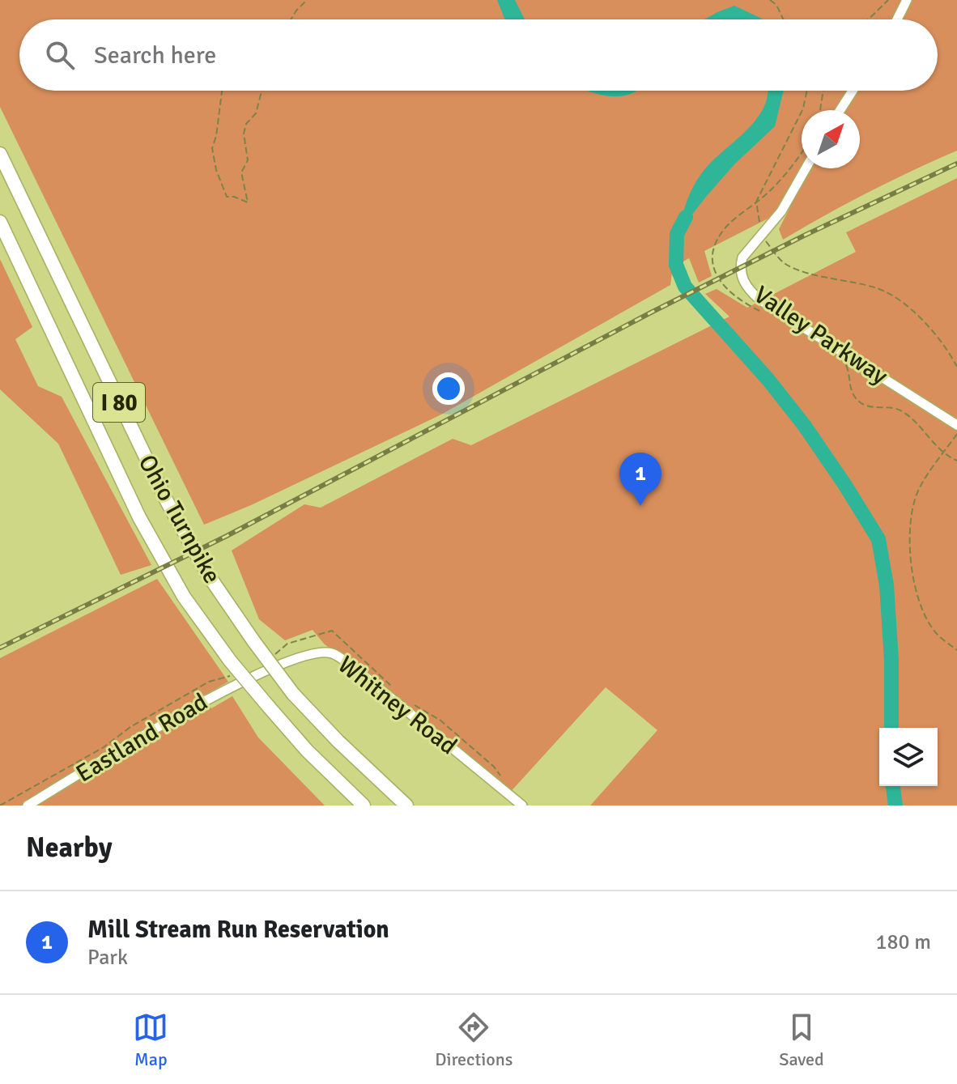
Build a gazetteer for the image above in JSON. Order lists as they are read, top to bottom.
{
  "streets": {
    "highway": ["I 80", "Ohio Turnpike"],
    "street": ["Valley Parkway", "Whitney Road", "Eastland Road"]
  },
  "crossings": [
    ["Whitney Road", "Eastland Road"]
  ],
  "north": "top right",
  "page": {
    "search": "Search here",
    "pins": "1",
    "heading": "Nearby",
    "list": [
      {
        "mark": "1",
        "name": "Mill Stream Run Reservation",
        "note": "Park",
        "value": "180 m"
      }
    ],
    "nav": ["Map", "Directions", "Saved"]
  }
}
